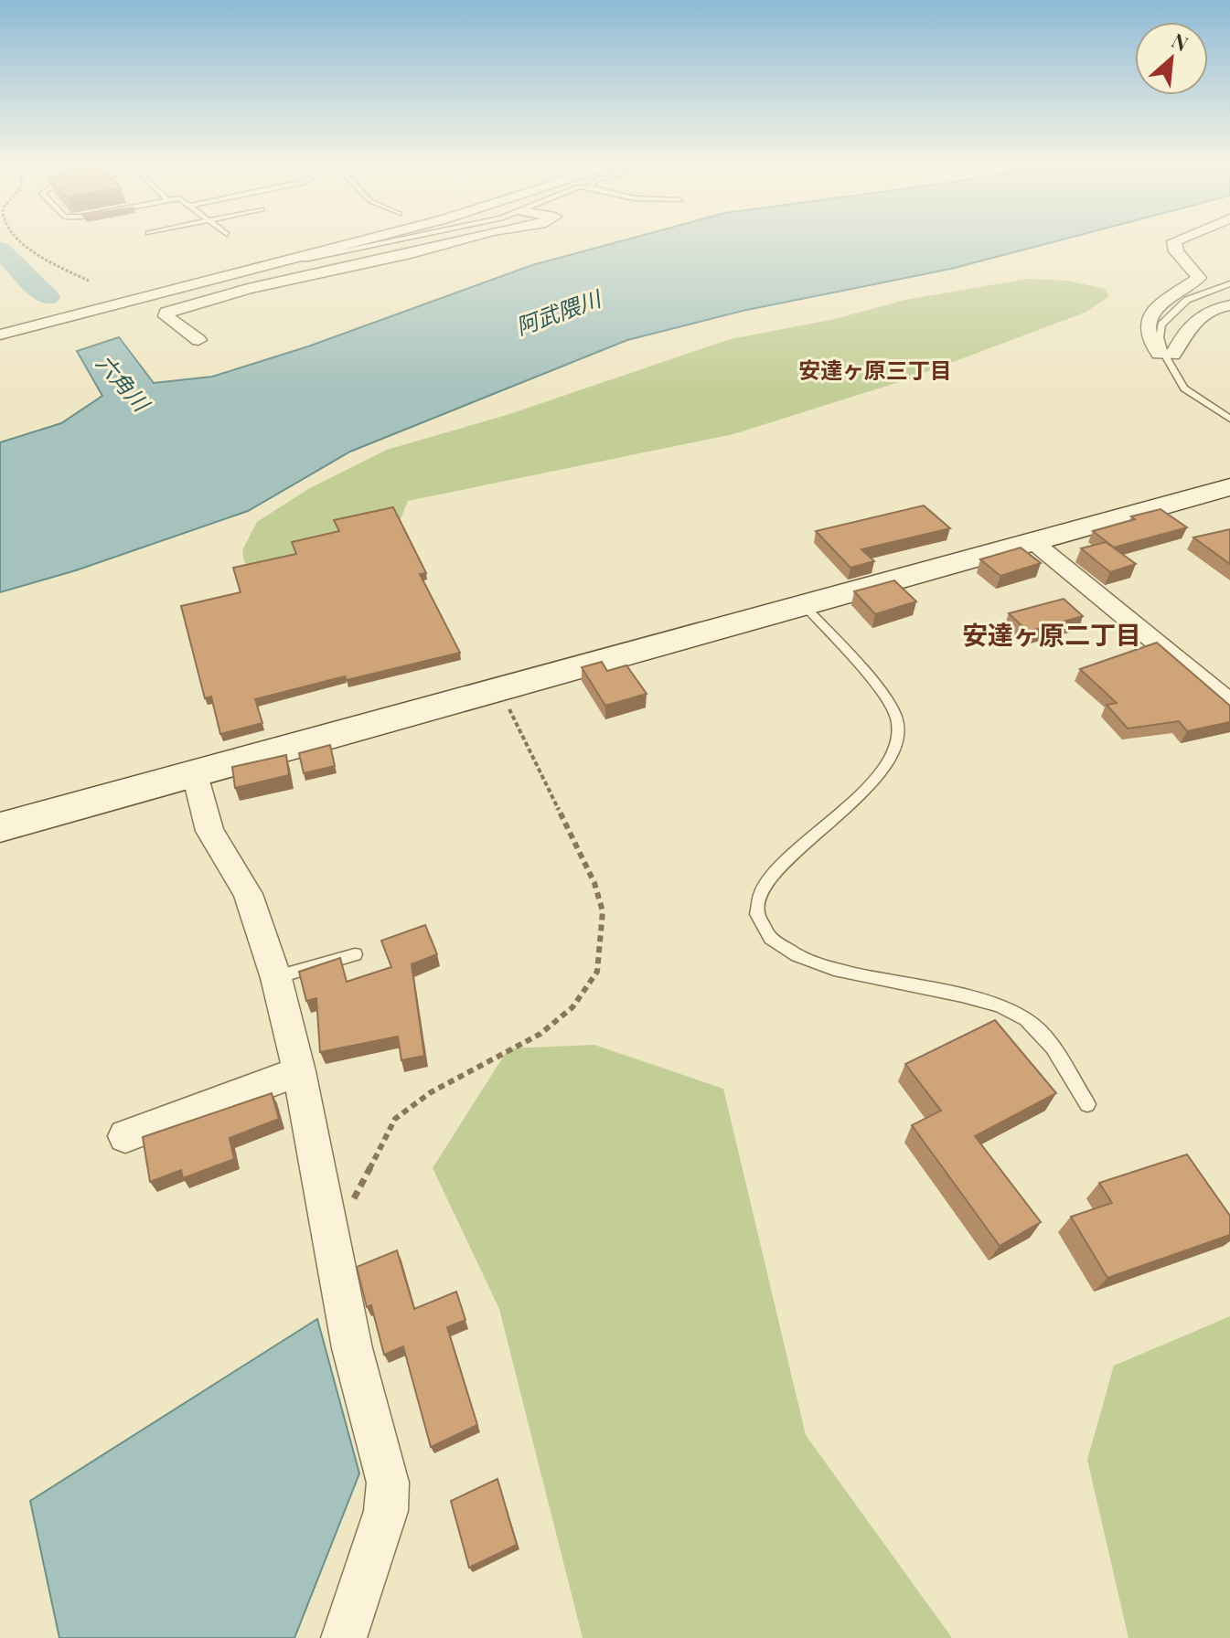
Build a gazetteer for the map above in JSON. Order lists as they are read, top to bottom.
{
  "districts": ["安達ヶ原三丁目", "安達ヶ原二丁目"],
  "water": ["阿武隈川", "六角川"],
  "north": "top right"
}
